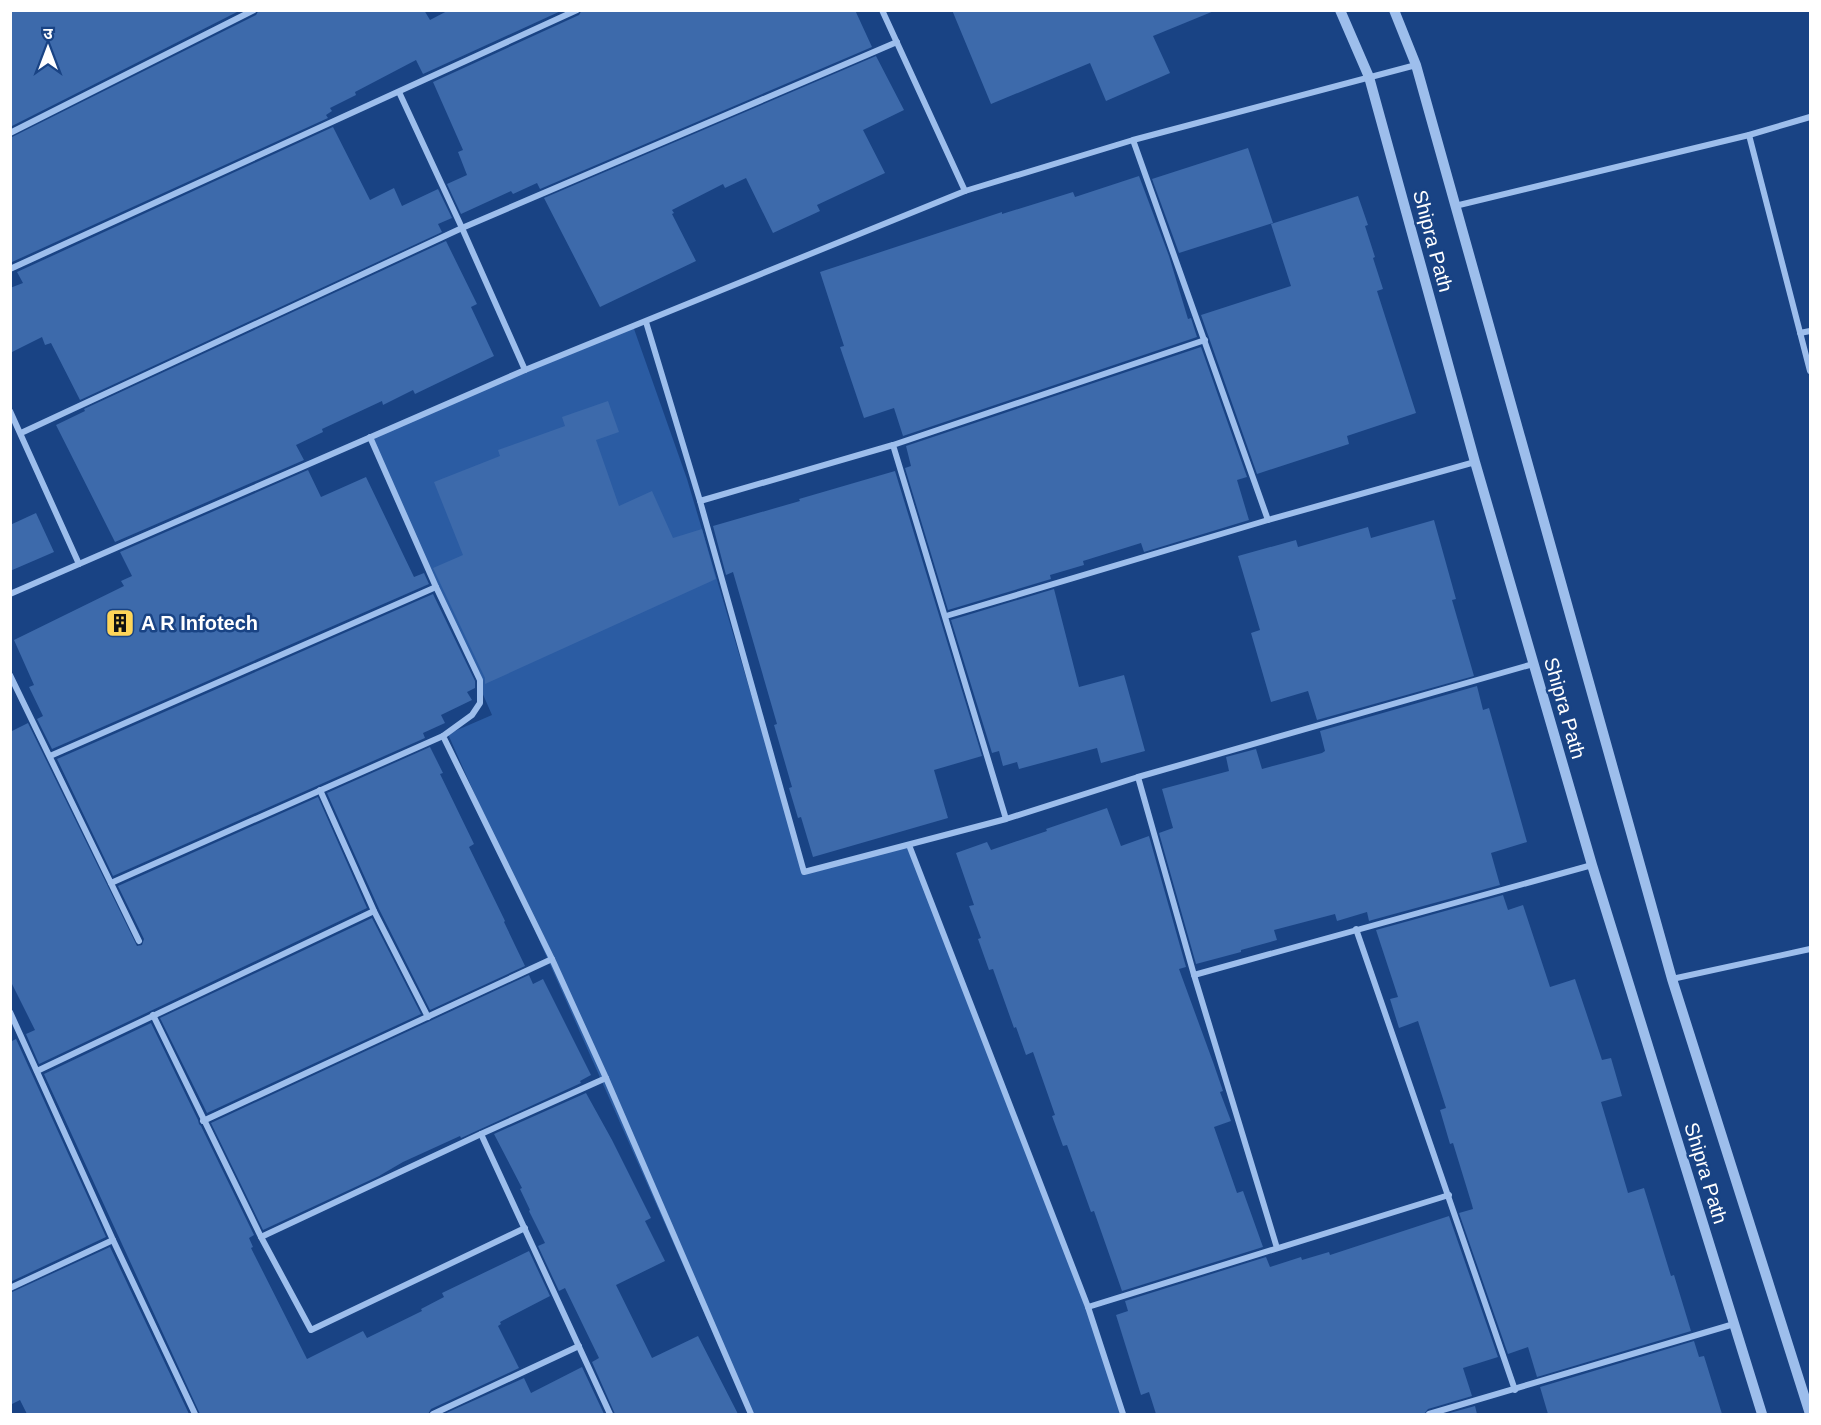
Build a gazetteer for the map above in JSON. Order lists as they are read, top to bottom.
{
  "streets": {
    "street": ["Shipra Path"]
  },
  "places": {
    "building": ["A R Infotech"]
  },
  "north": "top"
}
